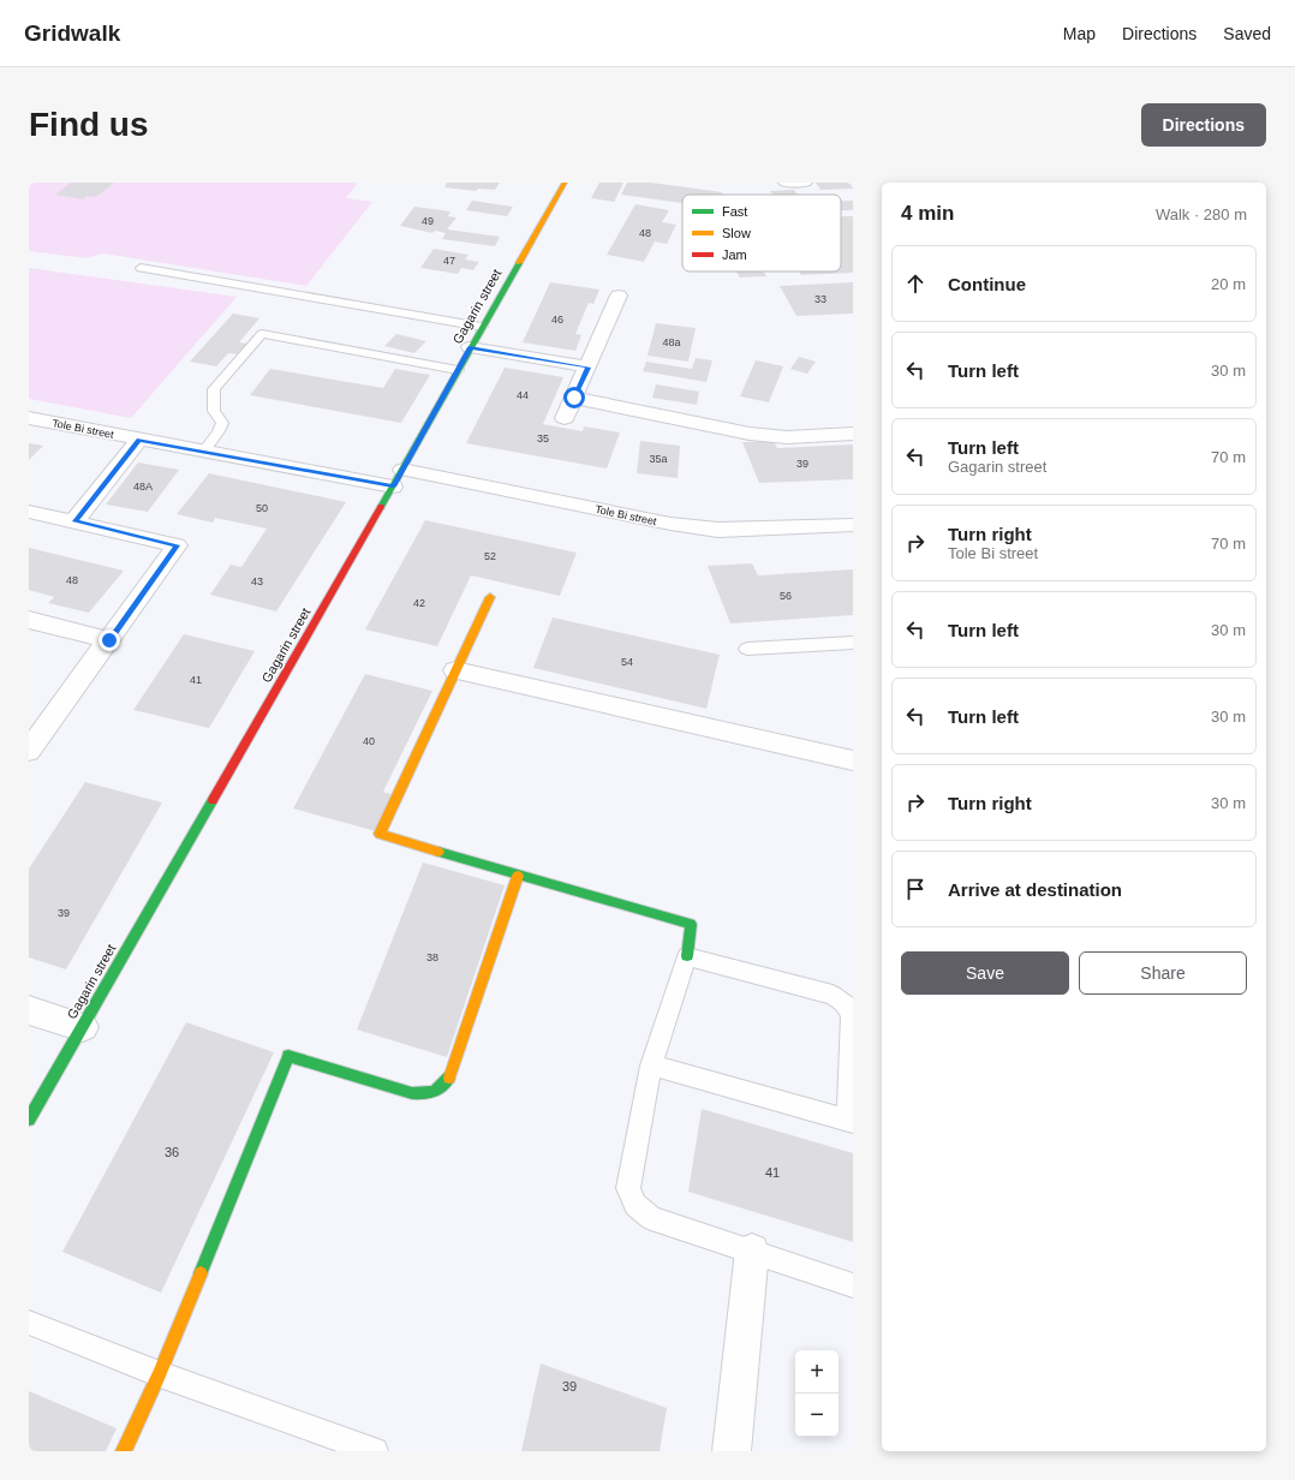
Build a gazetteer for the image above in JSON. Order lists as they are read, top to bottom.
{
  "streets": {
    "street": ["Gagarin street", "Tole Bi street"]
  },
  "crossings": [
    ["Gagarin street", "Tole Bi street"]
  ],
  "house_numbers": [
    "49",
    "48",
    "47",
    "33",
    "46",
    "48а",
    "44",
    "35",
    "35а",
    "39",
    "48А",
    "50",
    "52",
    "48",
    "43",
    "56",
    "42",
    "54",
    "41",
    "40",
    "39",
    "38",
    "36",
    "41",
    "39"
  ],
  "legend": ["Fast", "Slow", "Jam"],
  "page": {
    "header": "Gridwalk",
    "nav": ["Map", "Directions", "Saved"],
    "buttons": [
      "Directions",
      ["Save", "Share"]
    ],
    "title": "Find us",
    "heading": ["4 min", "Walk · 280 m"],
    "list": [
      ["Continue", "20 m"],
      ["Turn left", "30 m"],
      ["Turn left", "Gagarin street", "70 m"],
      ["Turn right", "Tole Bi street", "70 m"],
      ["Turn left", "30 m"],
      ["Turn left", "30 m"],
      ["Turn right", "30 m"],
      "Arrive at destination"
    ],
    "map_buttons": ["+", "−"]
  }
}
